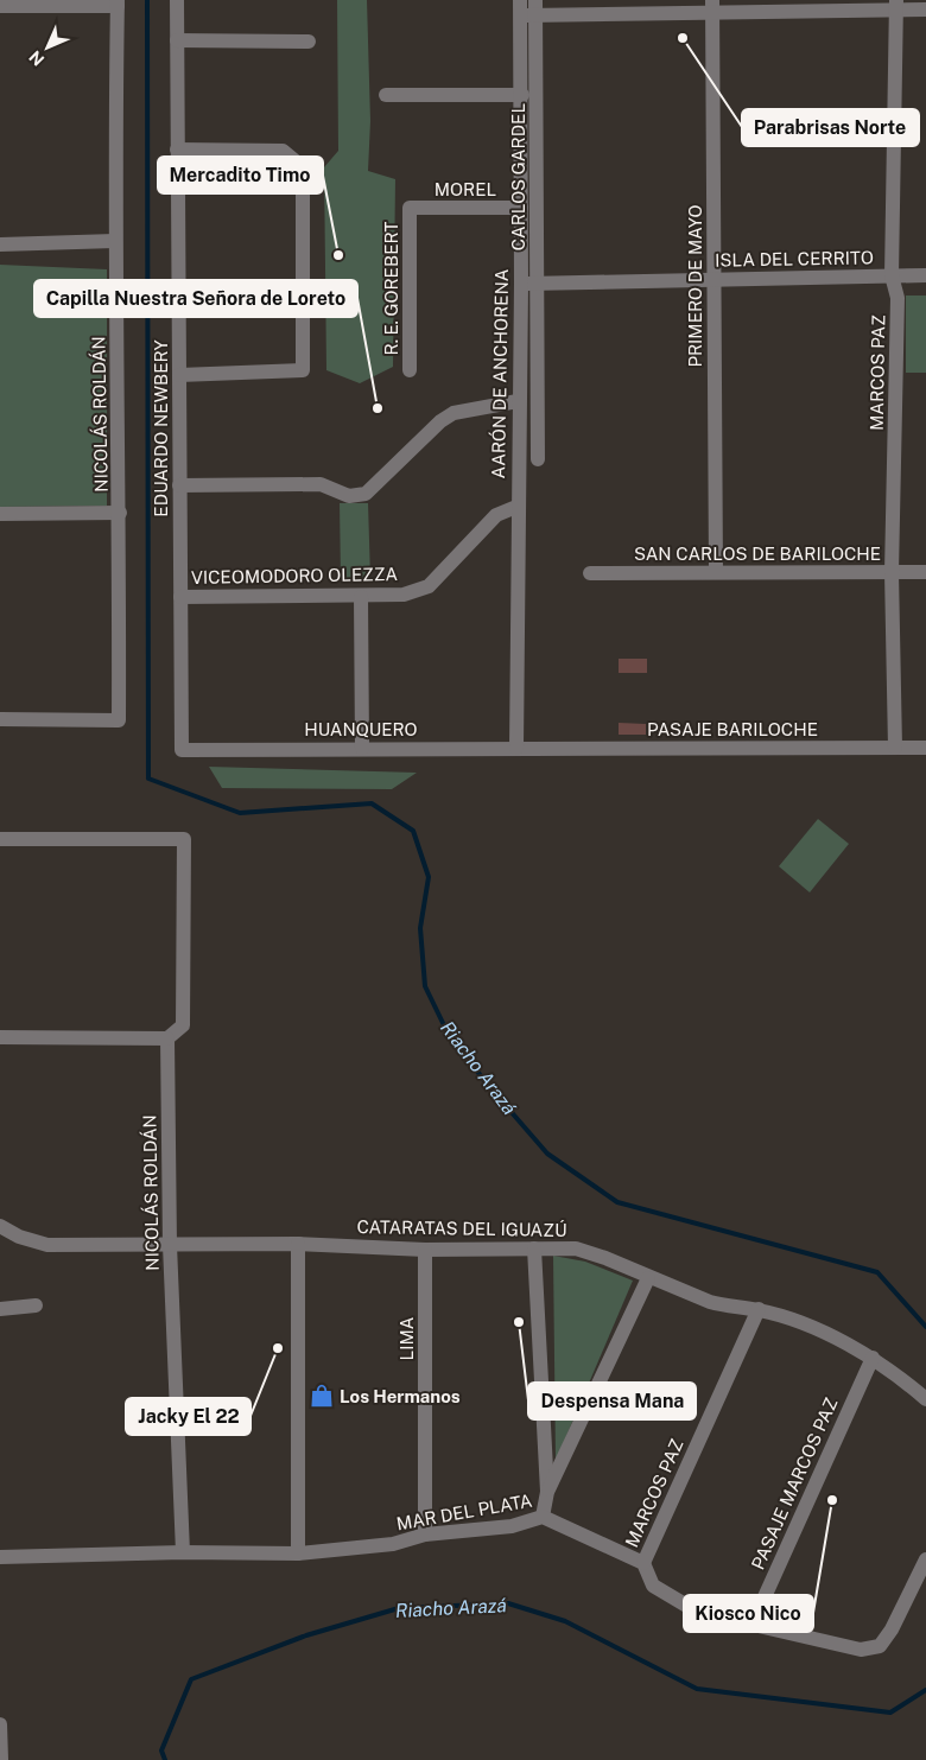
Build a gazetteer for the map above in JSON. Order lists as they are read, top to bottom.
{
  "streets": {
    "street": [
      "CARLOS GARDEL",
      "MOREL",
      "ISLA DEL CERRITO",
      "PRIMERO DE MAYO",
      "R. E. GOREBERT",
      "MARCOS PAZ",
      "AARÓN DE ANCHORENA",
      "NICOLÁS ROLDÁN",
      "EDUARDO NEWBERY",
      "SAN CARLOS DE BARILOCHE",
      "VICEOMODORO OLEZZA",
      "HUANQUERO",
      "PASAJE BARILOCHE",
      "CATARATAS DEL IGUAZÚ",
      "LIMA",
      "PASAJE MARCOS PAZ",
      "MAR DEL PLATA"
    ]
  },
  "crossings": [
    ["CARLOS GARDEL", "ISLA DEL CERRITO"],
    ["CARLOS GARDEL", "AARÓN DE ANCHORENA"],
    ["MOREL", "R. E. GOREBERT"],
    ["MOREL", "AARÓN DE ANCHORENA"],
    ["ISLA DEL CERRITO", "PRIMERO DE MAYO"],
    ["ISLA DEL CERRITO", "MARCOS PAZ"],
    ["ISLA DEL CERRITO", "AARÓN DE ANCHORENA"],
    ["PRIMERO DE MAYO", "SAN CARLOS DE BARILOCHE"],
    ["MARCOS PAZ", "SAN CARLOS DE BARILOCHE"],
    ["MARCOS PAZ", "PASAJE BARILOCHE"],
    ["MARCOS PAZ", "CATARATAS DEL IGUAZÚ"],
    ["MARCOS PAZ", "MAR DEL PLATA"],
    ["AARÓN DE ANCHORENA", "VICEOMODORO OLEZZA"],
    ["AARÓN DE ANCHORENA", "HUANQUERO"],
    ["NICOLÁS ROLDÁN", "CATARATAS DEL IGUAZÚ"],
    ["NICOLÁS ROLDÁN", "MAR DEL PLATA"],
    ["EDUARDO NEWBERY", "VICEOMODORO OLEZZA"],
    ["EDUARDO NEWBERY", "HUANQUERO"],
    ["HUANQUERO", "PASAJE BARILOCHE"],
    ["CATARATAS DEL IGUAZÚ", "LIMA"],
    ["CATARATAS DEL IGUAZÚ", "PASAJE MARCOS PAZ"],
    ["LIMA", "MAR DEL PLATA"]
  ],
  "water": ["Riacho Arazá"],
  "places": {
    "other": [
      "Parabrisas Norte",
      "Mercadito Timo",
      "Capilla Nuestra Señora de Loreto",
      "Despensa Mana",
      "Jacky El 22",
      "Kiosco Nico"
    ],
    "shop": ["Los Hermanos"]
  },
  "north": "bottom left"
}
